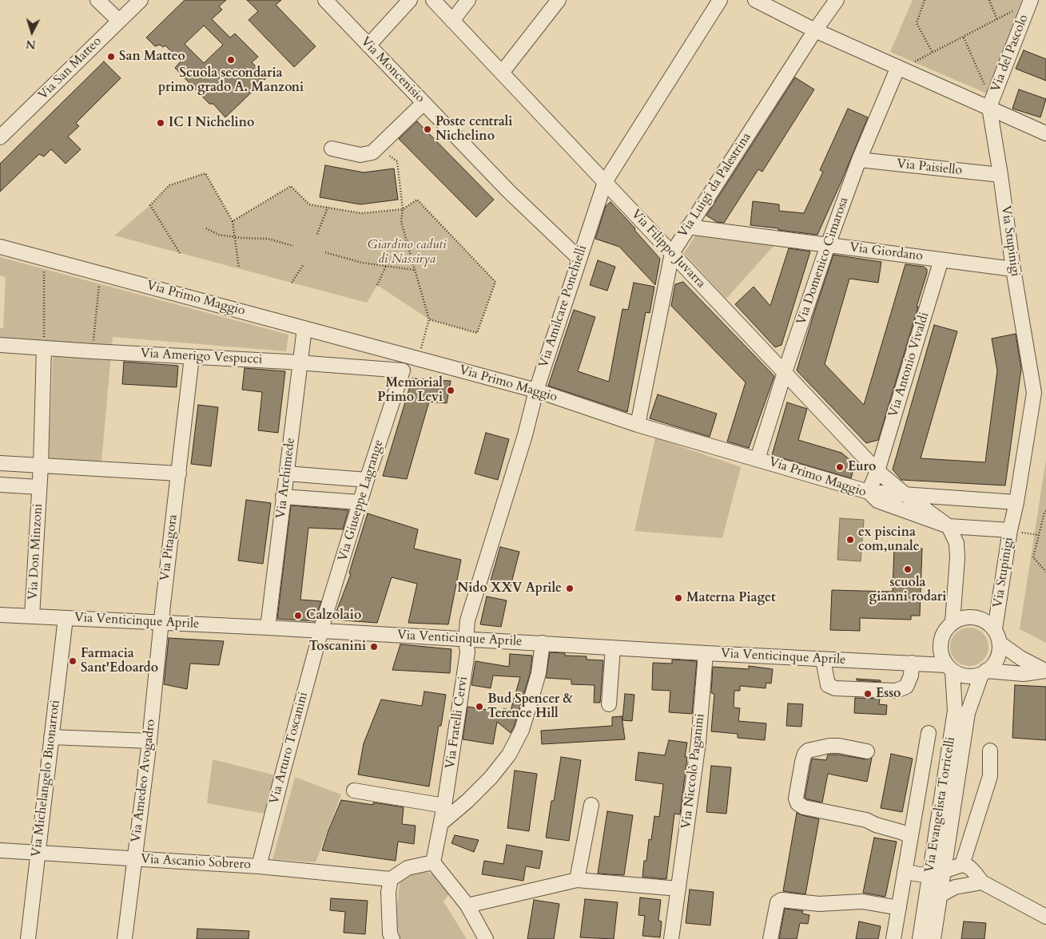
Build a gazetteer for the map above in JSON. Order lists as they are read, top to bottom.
{
  "streets": {
    "street": [
      "Via del Pascolo",
      "Via San Matteo",
      "Via Moncenisio",
      "Via Paisiello",
      "Via Luigi da Palestrina",
      "Via Stupinigi",
      "Via Filippo Juvarra",
      "Via Giordano",
      "Via Domenico Cimarosa",
      "Via Primo Maggio",
      "Via Amilcare Ponchielli",
      "Via Amerigo Vespucci",
      "Via Antonio Vivaldi",
      "Via Archimede",
      "Via Giuseppe Lagrange",
      "Via Pitagora",
      "Via Don Minzoni",
      "Via Venticinque Aprile",
      "Via Fratelli Cervi",
      "Via Arturo Toscanini",
      "Via Niccolò Paganini",
      "Via Michelangelo Buonarroti",
      "Via Amedeo Avogadro",
      "Via Evangelista Torricelli",
      "Via Ascanio Sobrero"
    ]
  },
  "crossings": [
    ["Via del Pascolo", "Via Stupinigi"],
    ["Via Moncenisio", "Via Amilcare Ponchielli"],
    ["Via Paisiello", "Via Stupinigi"],
    ["Via Paisiello", "Via Domenico Cimarosa"],
    ["Via Luigi da Palestrina", "Via Filippo Juvarra"],
    ["Via Luigi da Palestrina", "Via Giordano"],
    ["Via Luigi da Palestrina", "Via Primo Maggio"],
    ["Via Stupinigi", "Via Giordano"],
    ["Via Stupinigi", "Via Primo Maggio"],
    ["Via Stupinigi", "Via Venticinque Aprile"],
    ["Via Stupinigi", "Via Evangelista Torricelli"],
    ["Via Filippo Juvarra", "Via Domenico Cimarosa"],
    ["Via Filippo Juvarra", "Via Primo Maggio"],
    ["Via Filippo Juvarra", "Via Amilcare Ponchielli"],
    ["Via Filippo Juvarra", "Via Antonio Vivaldi"],
    ["Via Giordano", "Via Domenico Cimarosa"],
    ["Via Giordano", "Via Antonio Vivaldi"],
    ["Via Domenico Cimarosa", "Via Primo Maggio"],
    ["Via Primo Maggio", "Via Amilcare Ponchielli"],
    ["Via Primo Maggio", "Via Antonio Vivaldi"],
    ["Via Primo Maggio", "Via Archimede"],
    ["Via Amilcare Ponchielli", "Via Venticinque Aprile"],
    ["Via Amilcare Ponchielli", "Via Fratelli Cervi"],
    ["Via Amerigo Vespucci", "Via Archimede"],
    ["Via Amerigo Vespucci", "Via Giuseppe Lagrange"],
    ["Via Amerigo Vespucci", "Via Pitagora"],
    ["Via Amerigo Vespucci", "Via Don Minzoni"],
    ["Via Archimede", "Via Venticinque Aprile"],
    ["Via Giuseppe Lagrange", "Via Venticinque Aprile"],
    ["Via Giuseppe Lagrange", "Via Arturo Toscanini"],
    ["Via Pitagora", "Via Venticinque Aprile"],
    ["Via Pitagora", "Via Amedeo Avogadro"],
    ["Via Don Minzoni", "Via Venticinque Aprile"],
    ["Via Venticinque Aprile", "Via Fratelli Cervi"],
    ["Via Venticinque Aprile", "Via Arturo Toscanini"],
    ["Via Venticinque Aprile", "Via Niccolò Paganini"],
    ["Via Venticinque Aprile", "Via Michelangelo Buonarroti"],
    ["Via Venticinque Aprile", "Via Amedeo Avogadro"],
    ["Via Venticinque Aprile", "Via Evangelista Torricelli"],
    ["Via Arturo Toscanini", "Via Ascanio Sobrero"],
    ["Via Michelangelo Buonarroti", "Via Ascanio Sobrero"],
    ["Via Amedeo Avogadro", "Via Ascanio Sobrero"]
  ],
  "parks": ["Giardino caduti di Nassirya"],
  "places": [
    "San Matteo",
    "Scuola secondaria primo grado A. Manzoni",
    "IC I Nichelino",
    "Poste centrali Nichelino",
    "Memorial Primo Levi",
    "Euro",
    "ex piscina com,unale",
    "scuola gianni rodari",
    "Nido XXV Aprile",
    "Materna Piaget",
    "Calzolaio",
    "Toscanini",
    "Farmacia Sant'Edoardo",
    "Esso",
    "Bud Spencer & Terence Hill"
  ],
  "north": "bottom"
}
